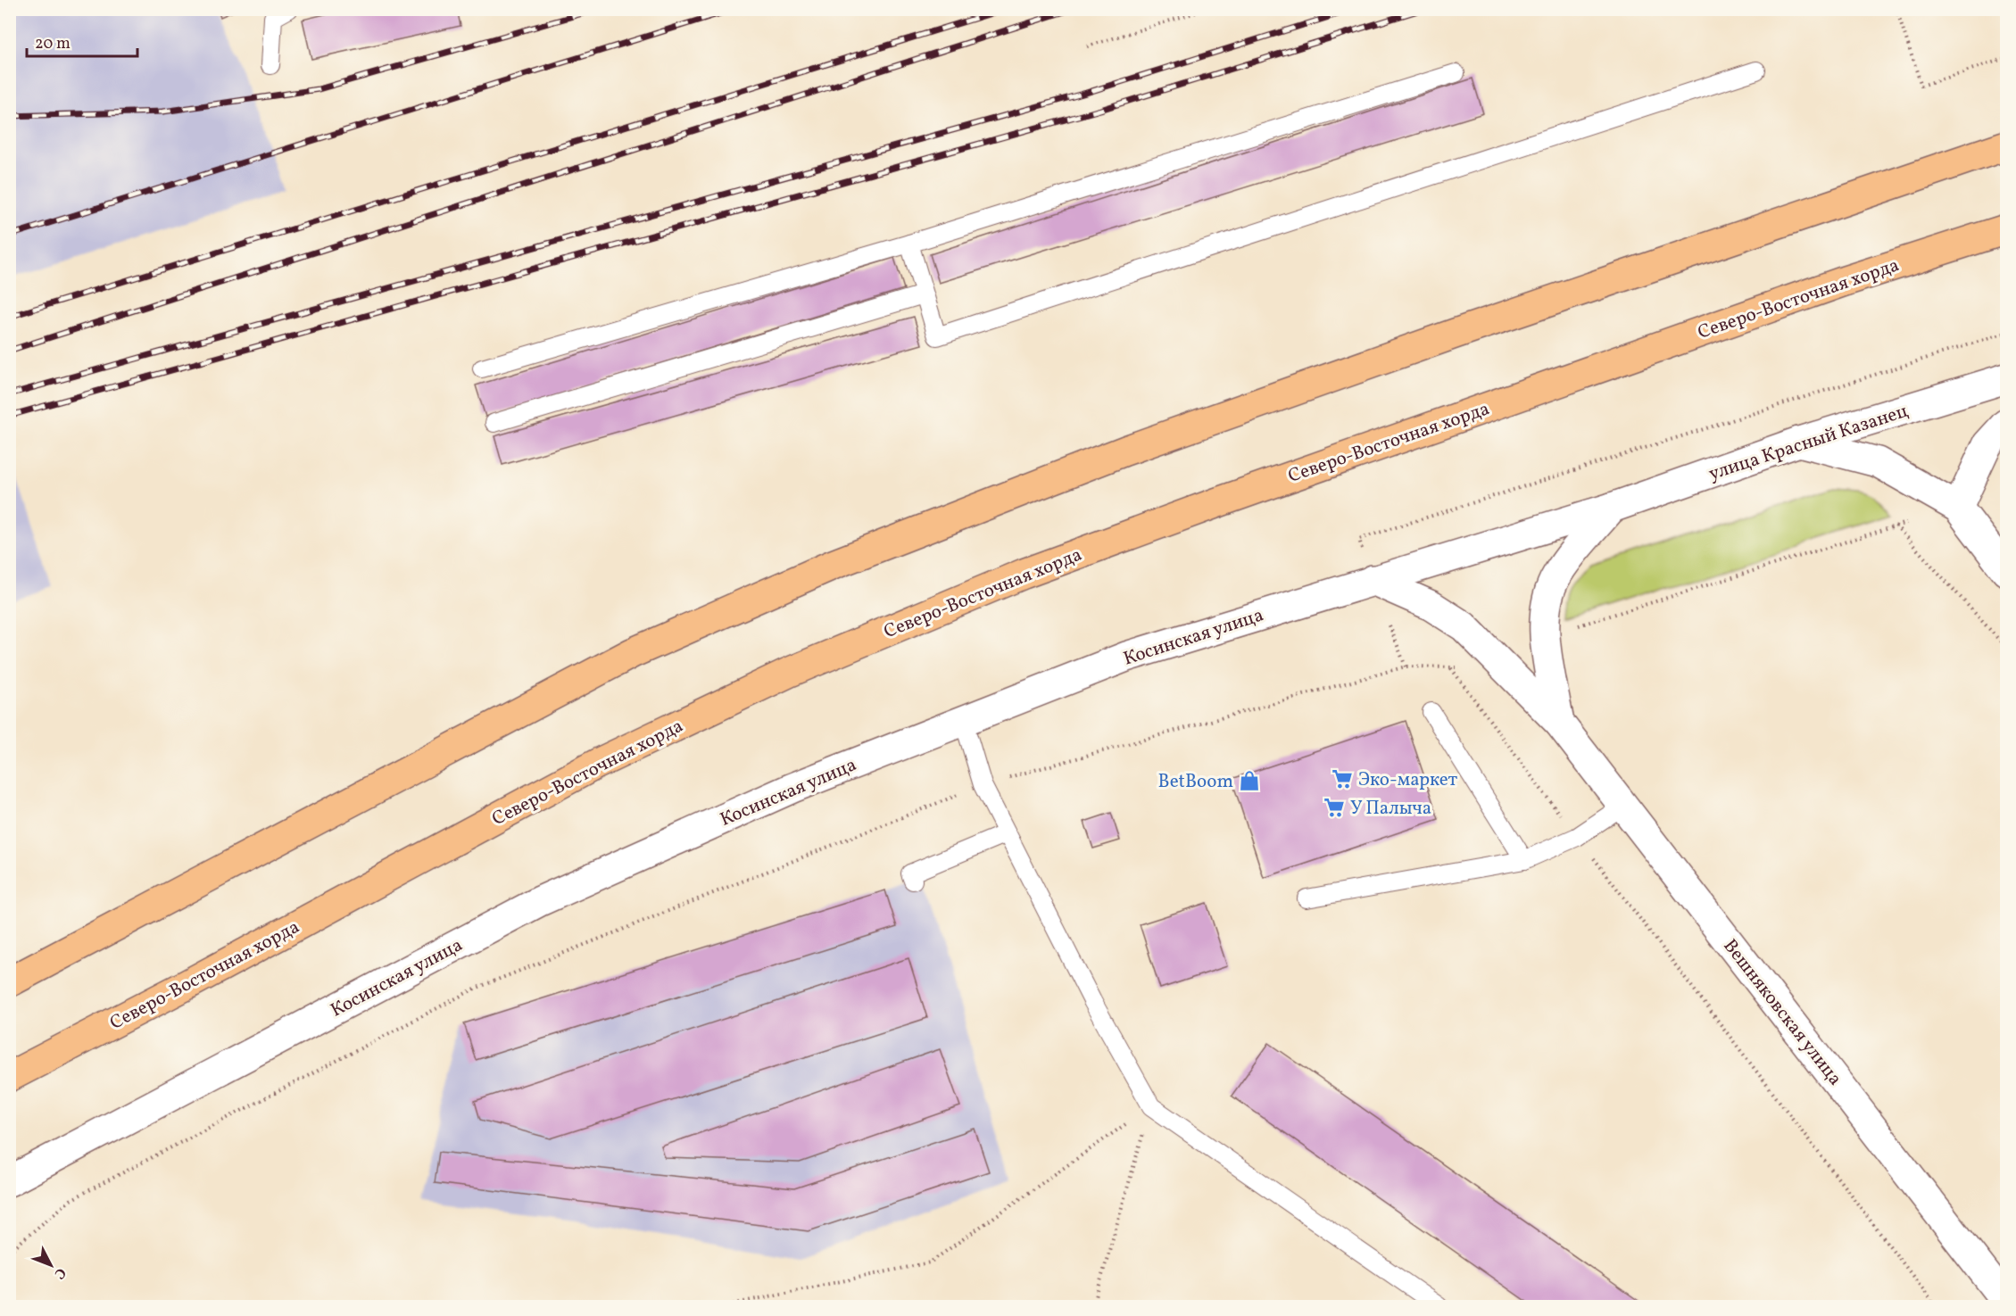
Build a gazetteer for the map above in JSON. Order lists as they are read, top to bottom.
{
  "streets": {
    "main road": ["Северо-Восточная хорда"],
    "street": ["улица Красный Казанец", "Косинская улица", "Вешняковская улица"]
  },
  "crossings": [
    ["улица Красный Казанец", "Косинская улица"],
    ["улица Красный Казанец", "Вешняковская улица"],
    ["Косинская улица", "Вешняковская улица"]
  ],
  "places": {
    "supermarket": ["Эко-маркет", "У Палыча"],
    "shop": ["BetBoom"]
  },
  "scale_bar": "20 m",
  "north": "bottom right"
}
